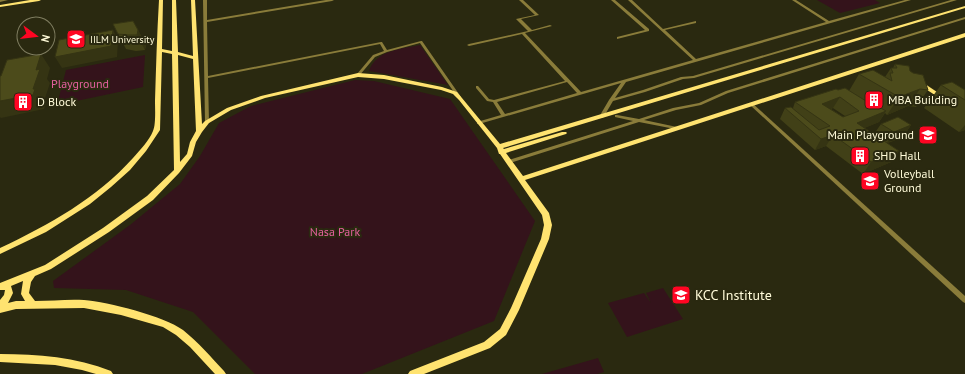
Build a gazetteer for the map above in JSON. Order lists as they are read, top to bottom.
{
  "parks": ["Playground", "Nasa Park"],
  "places": {
    "school or university": [
      "IILM University",
      "Main Playground",
      "Volleyball Ground",
      "KCC Institute"
    ],
    "building": ["MBA Building", "D Block", "SHD Hall"]
  },
  "north": "right"
}
